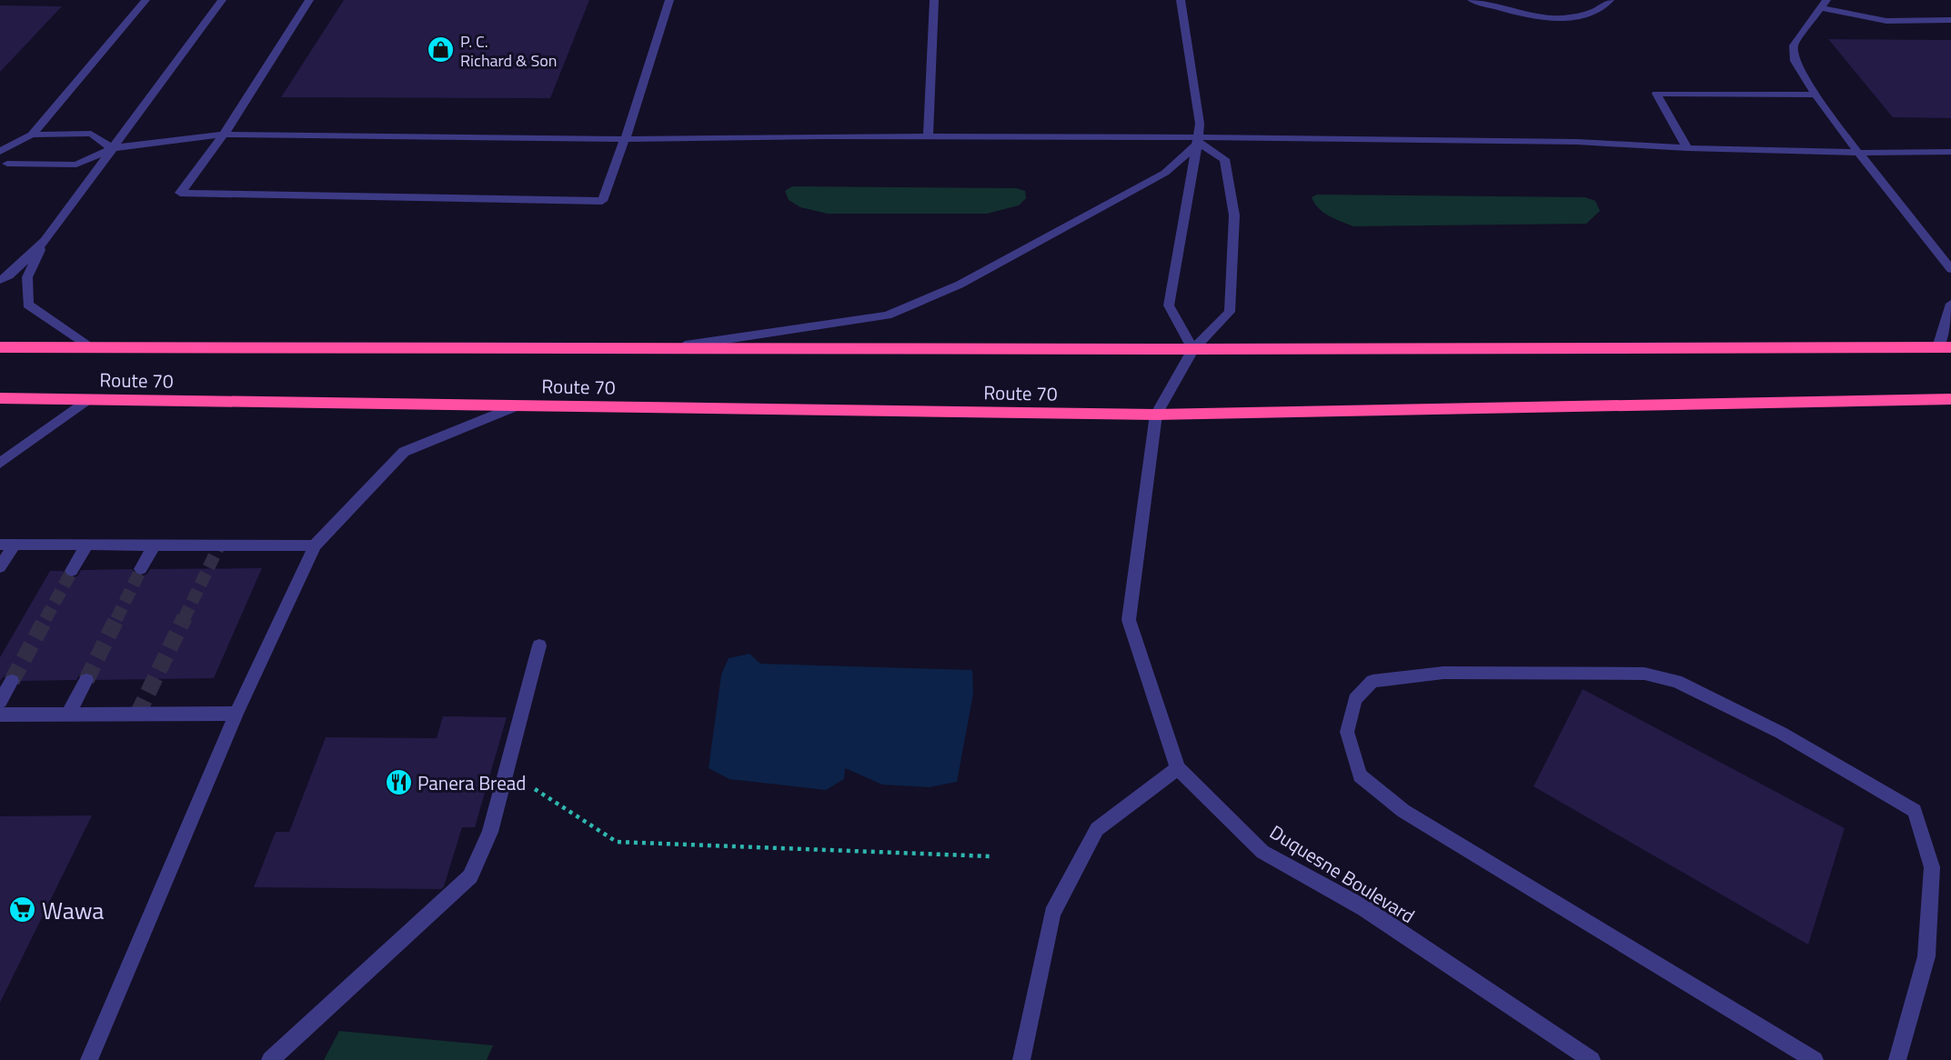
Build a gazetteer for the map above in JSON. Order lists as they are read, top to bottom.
{
  "streets": {
    "highway": ["Route 70"],
    "street": ["Duquesne Boulevard"]
  },
  "crossings": [
    ["Route 70", "Duquesne Boulevard"]
  ],
  "places": {
    "shop": ["P. C. Richard & Son"],
    "restaurant": ["Panera Bread"],
    "supermarket": ["Wawa"]
  }
}
